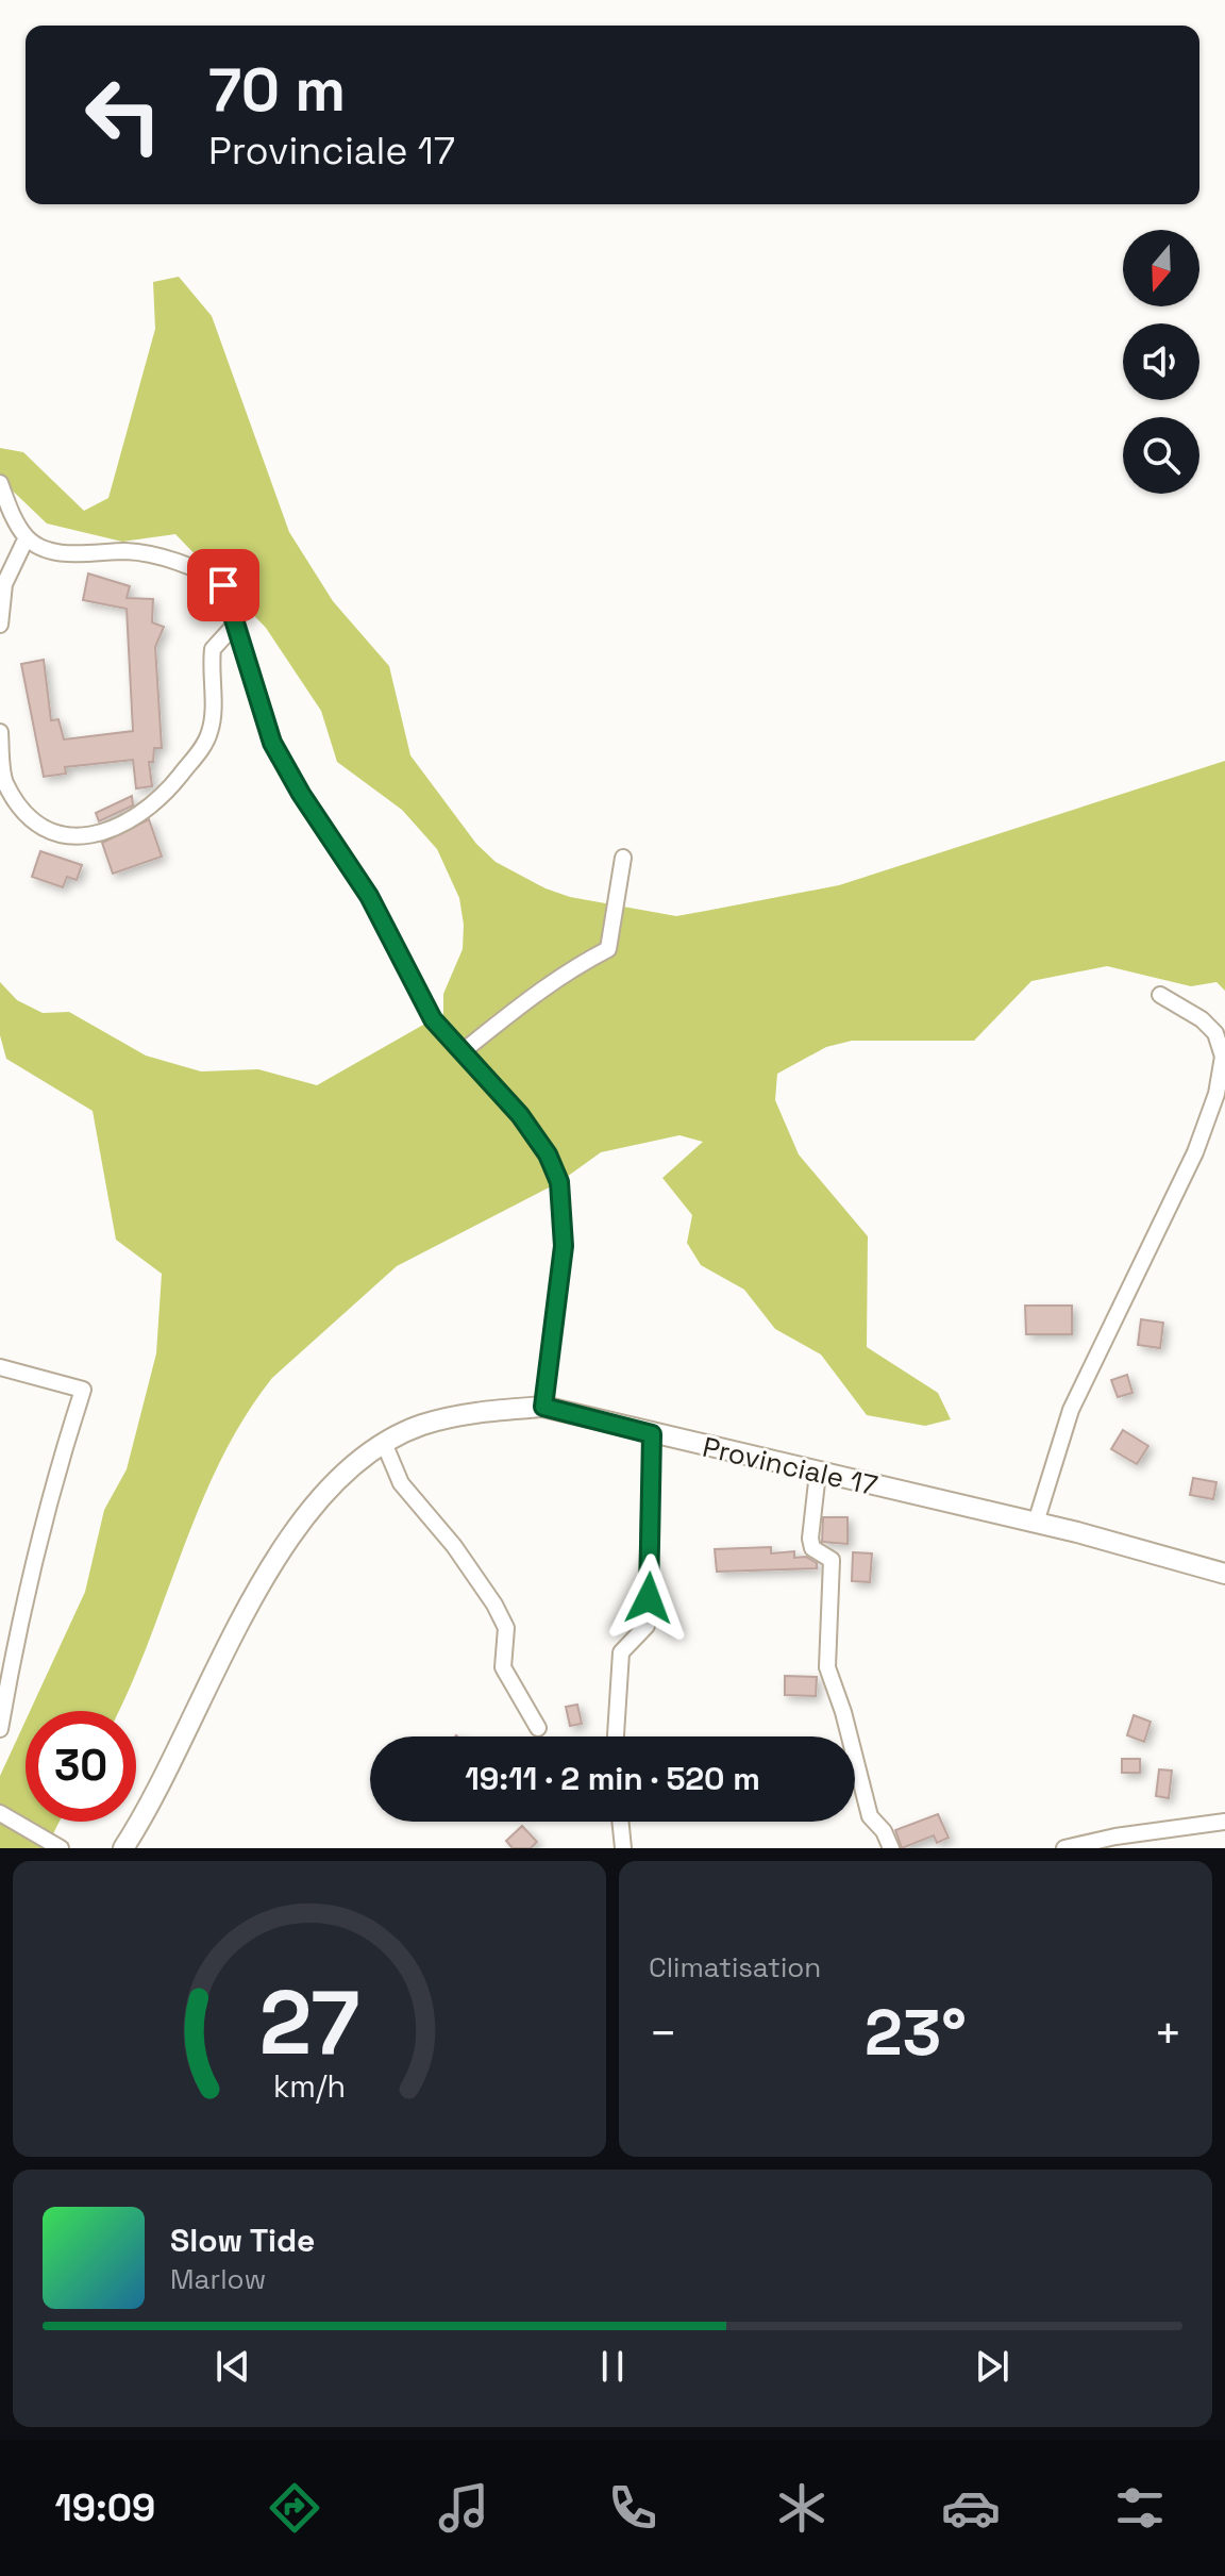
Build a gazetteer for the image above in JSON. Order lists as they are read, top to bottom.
{
  "streets": {
    "main road": ["Provinciale 17"]
  },
  "north": "bottom",
  "page": {
    "turn": ["70 m", "Provinciale 17"],
    "limit": "30",
    "trip": "19:11 · 2 min · 520 m",
    "tile": "Climatisation",
    "heat": ["−", "23°", "+"],
    "song": ["Slow Tide", "Marlow"],
    "tabs": "19:09",
    "gauge": ["27", "km/h"]
  }
}
